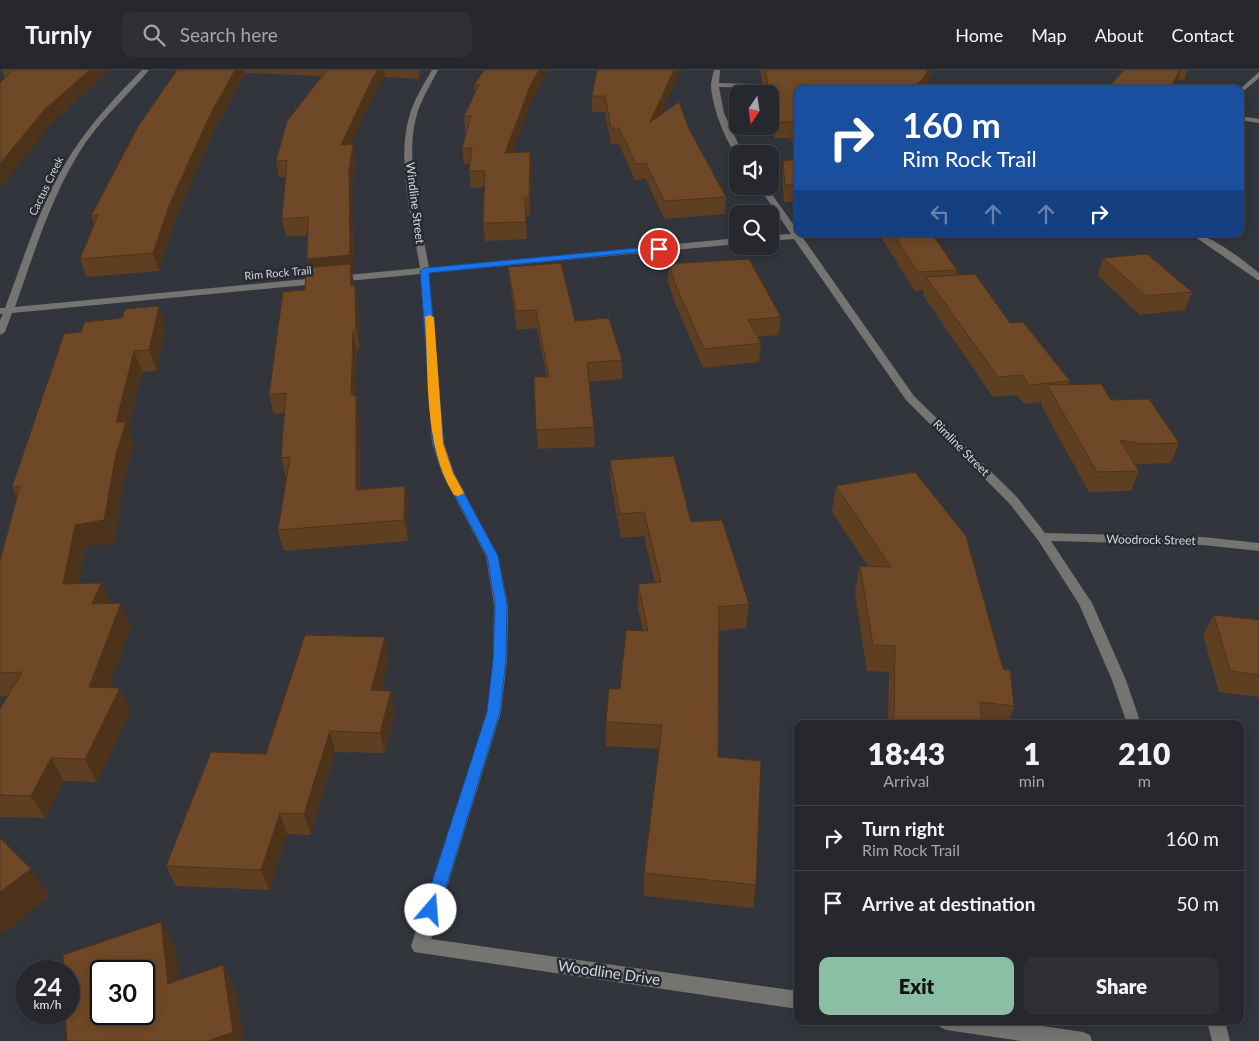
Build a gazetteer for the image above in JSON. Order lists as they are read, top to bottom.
{
  "streets": {
    "street": [
      "Cactus Creek",
      "Windline Street",
      "Rim Rock Trail",
      "Rimline Street",
      "Woodrock Street",
      "Woodline Drive"
    ]
  },
  "crossings": [
    ["Cactus Creek", "Rim Rock Trail"],
    ["Windline Street", "Rim Rock Trail"],
    ["Windline Street", "Woodline Drive"],
    ["Rimline Street", "Woodrock Street"]
  ],
  "north": "bottom",
  "page": {
    "header": "Turnly",
    "search": "Search here",
    "nav": [
      "Home",
      "Map",
      "About",
      "Contact"
    ],
    "turn": ["160 m", "Rim Rock Trail"],
    "eta": [
      "18:43",
      "Arrival",
      "1",
      "min",
      "210",
      "m"
    ],
    "list": [
      {
        "name": "Turn right",
        "note": "Rim Rock Trail",
        "value": "160 m"
      },
      {
        "name": "Arrive at destination",
        "value": "50 m"
      }
    ],
    "buttons": ["Exit", "Share"],
    "speed": "24 km/h",
    "limit": "30"
  }
}
